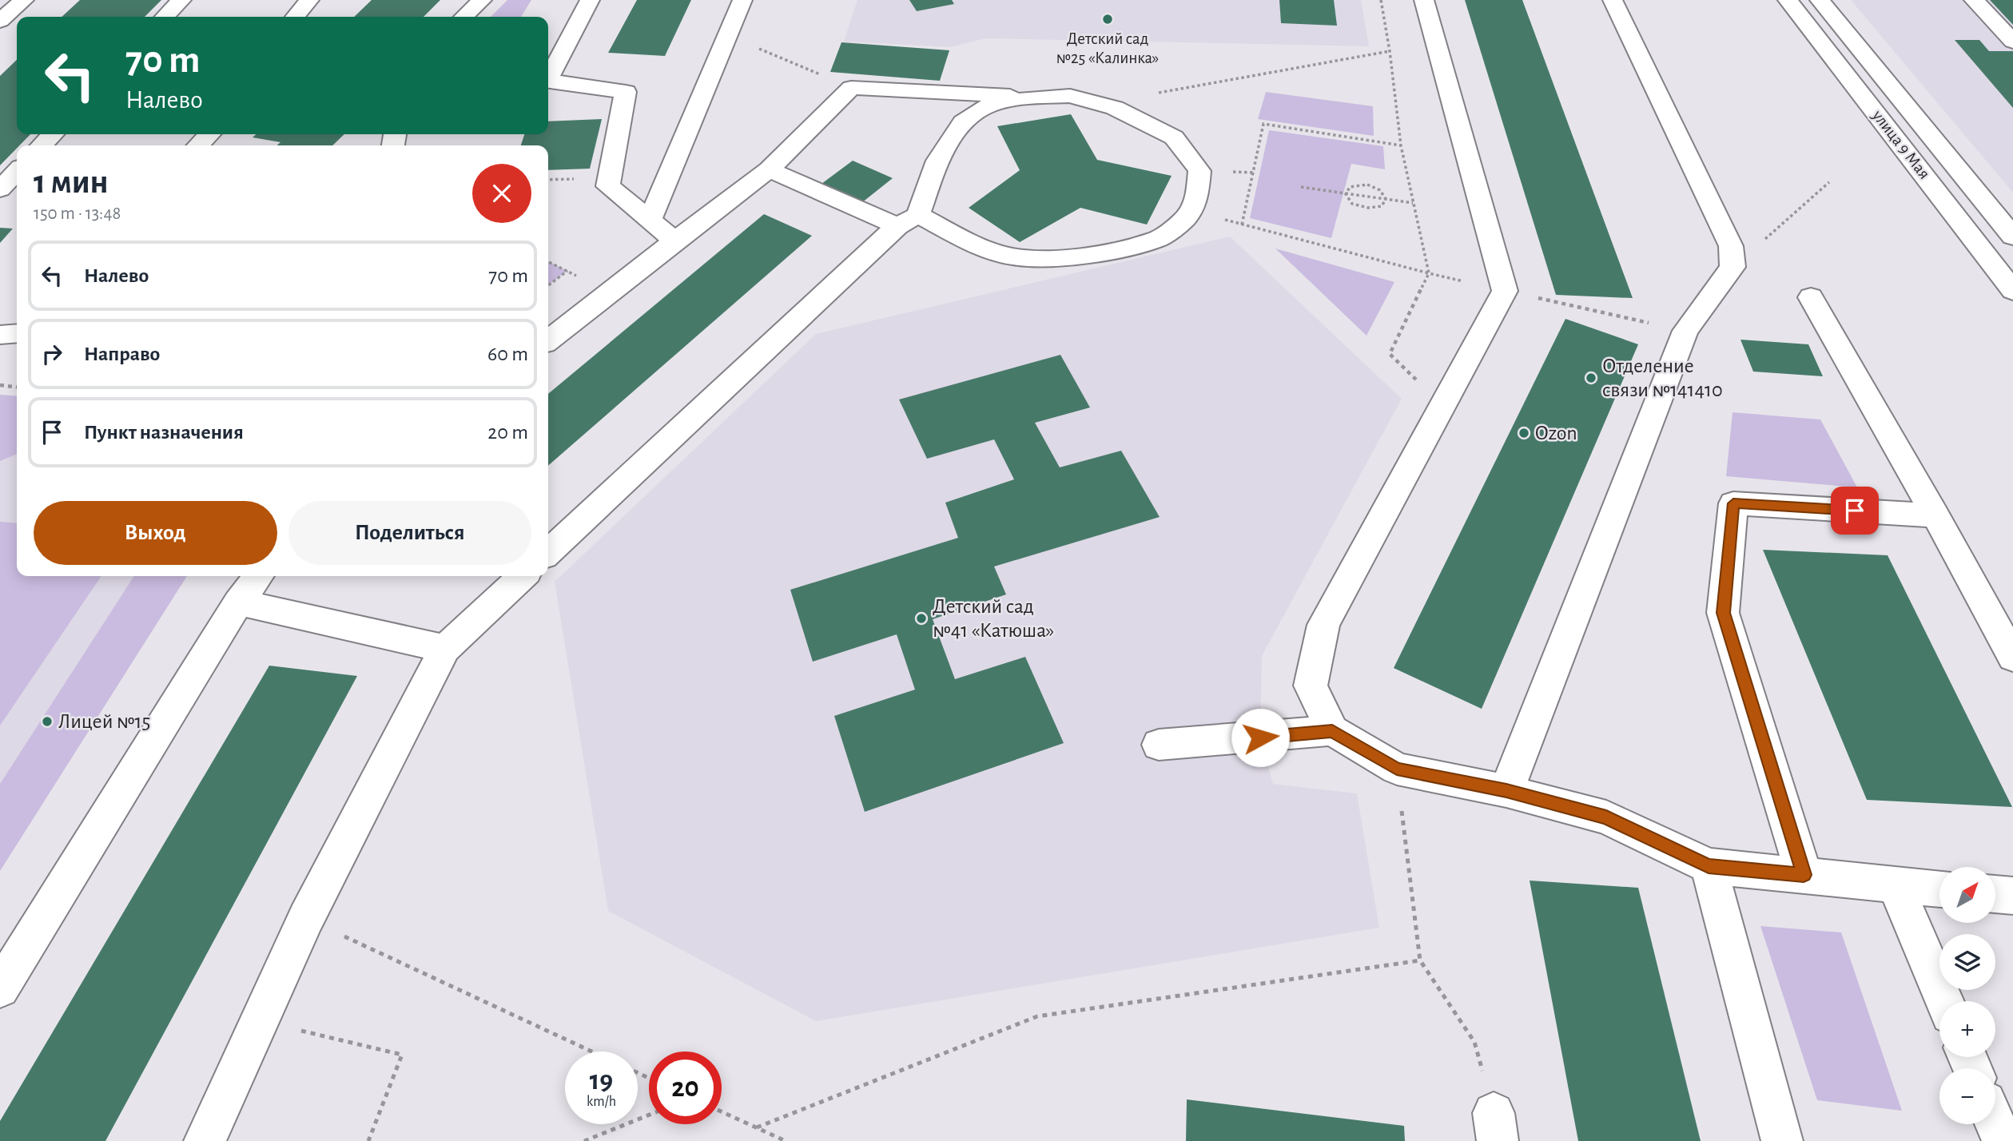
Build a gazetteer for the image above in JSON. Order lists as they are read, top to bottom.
{
  "streets": {
    "main road": ["улица 9 Мая"]
  },
  "places": [
    "Детский сад №25 «Калинка»",
    "Отделение связи №141410",
    "Ozon",
    "Детский сад №41 «Катюша»",
    "Лицей №15"
  ],
  "north": "top right",
  "page": {
    "turn": ["70 m", "Налево"],
    "heading": ["1 мин", "150 m · 13:48"],
    "list": [
      {
        "name": "Налево",
        "value": "70 m"
      },
      {
        "name": "Направо",
        "value": "60 m"
      },
      {
        "name": "Пункт назначения",
        "value": "20 m"
      }
    ],
    "buttons": ["Выход", "Поделиться"],
    "map_buttons": ["+", "−"],
    "speed": "19 km/h",
    "limit": "20"
  }
}
